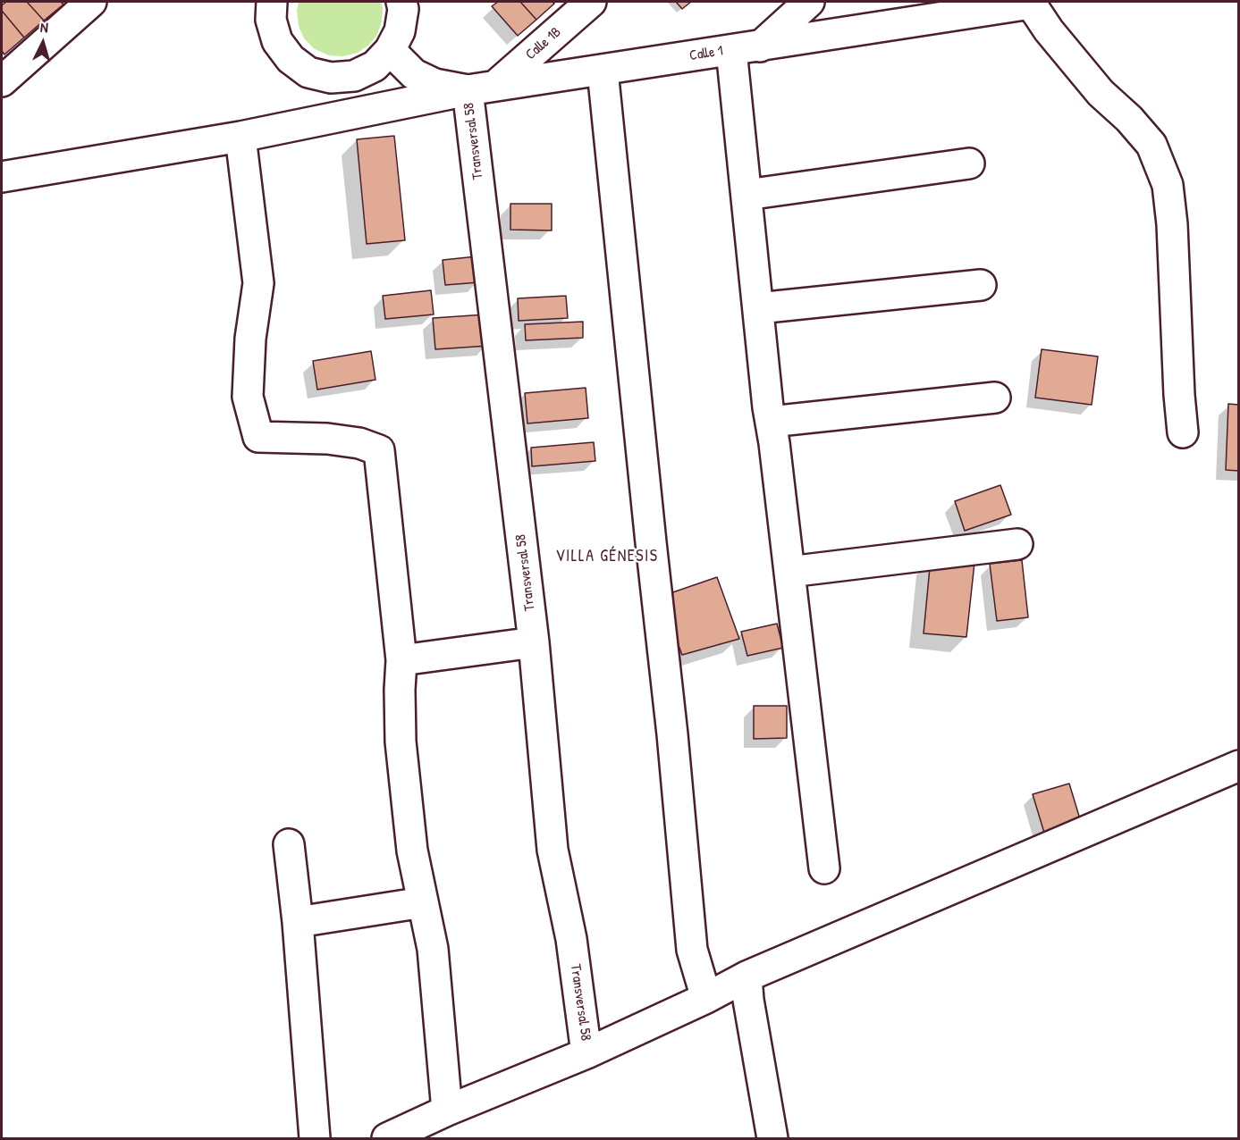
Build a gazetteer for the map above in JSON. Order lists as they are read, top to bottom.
{
  "streets": {
    "street": ["Calle 1B", "Calle 1", "Transversal 58"]
  },
  "crossings": [
    ["Calle 1B", "Calle 1"],
    ["Calle 1B", "Transversal 58"],
    ["Calle 1", "Transversal 58"]
  ],
  "districts": ["VILLA GÉNESIS"],
  "north": "top"
}
